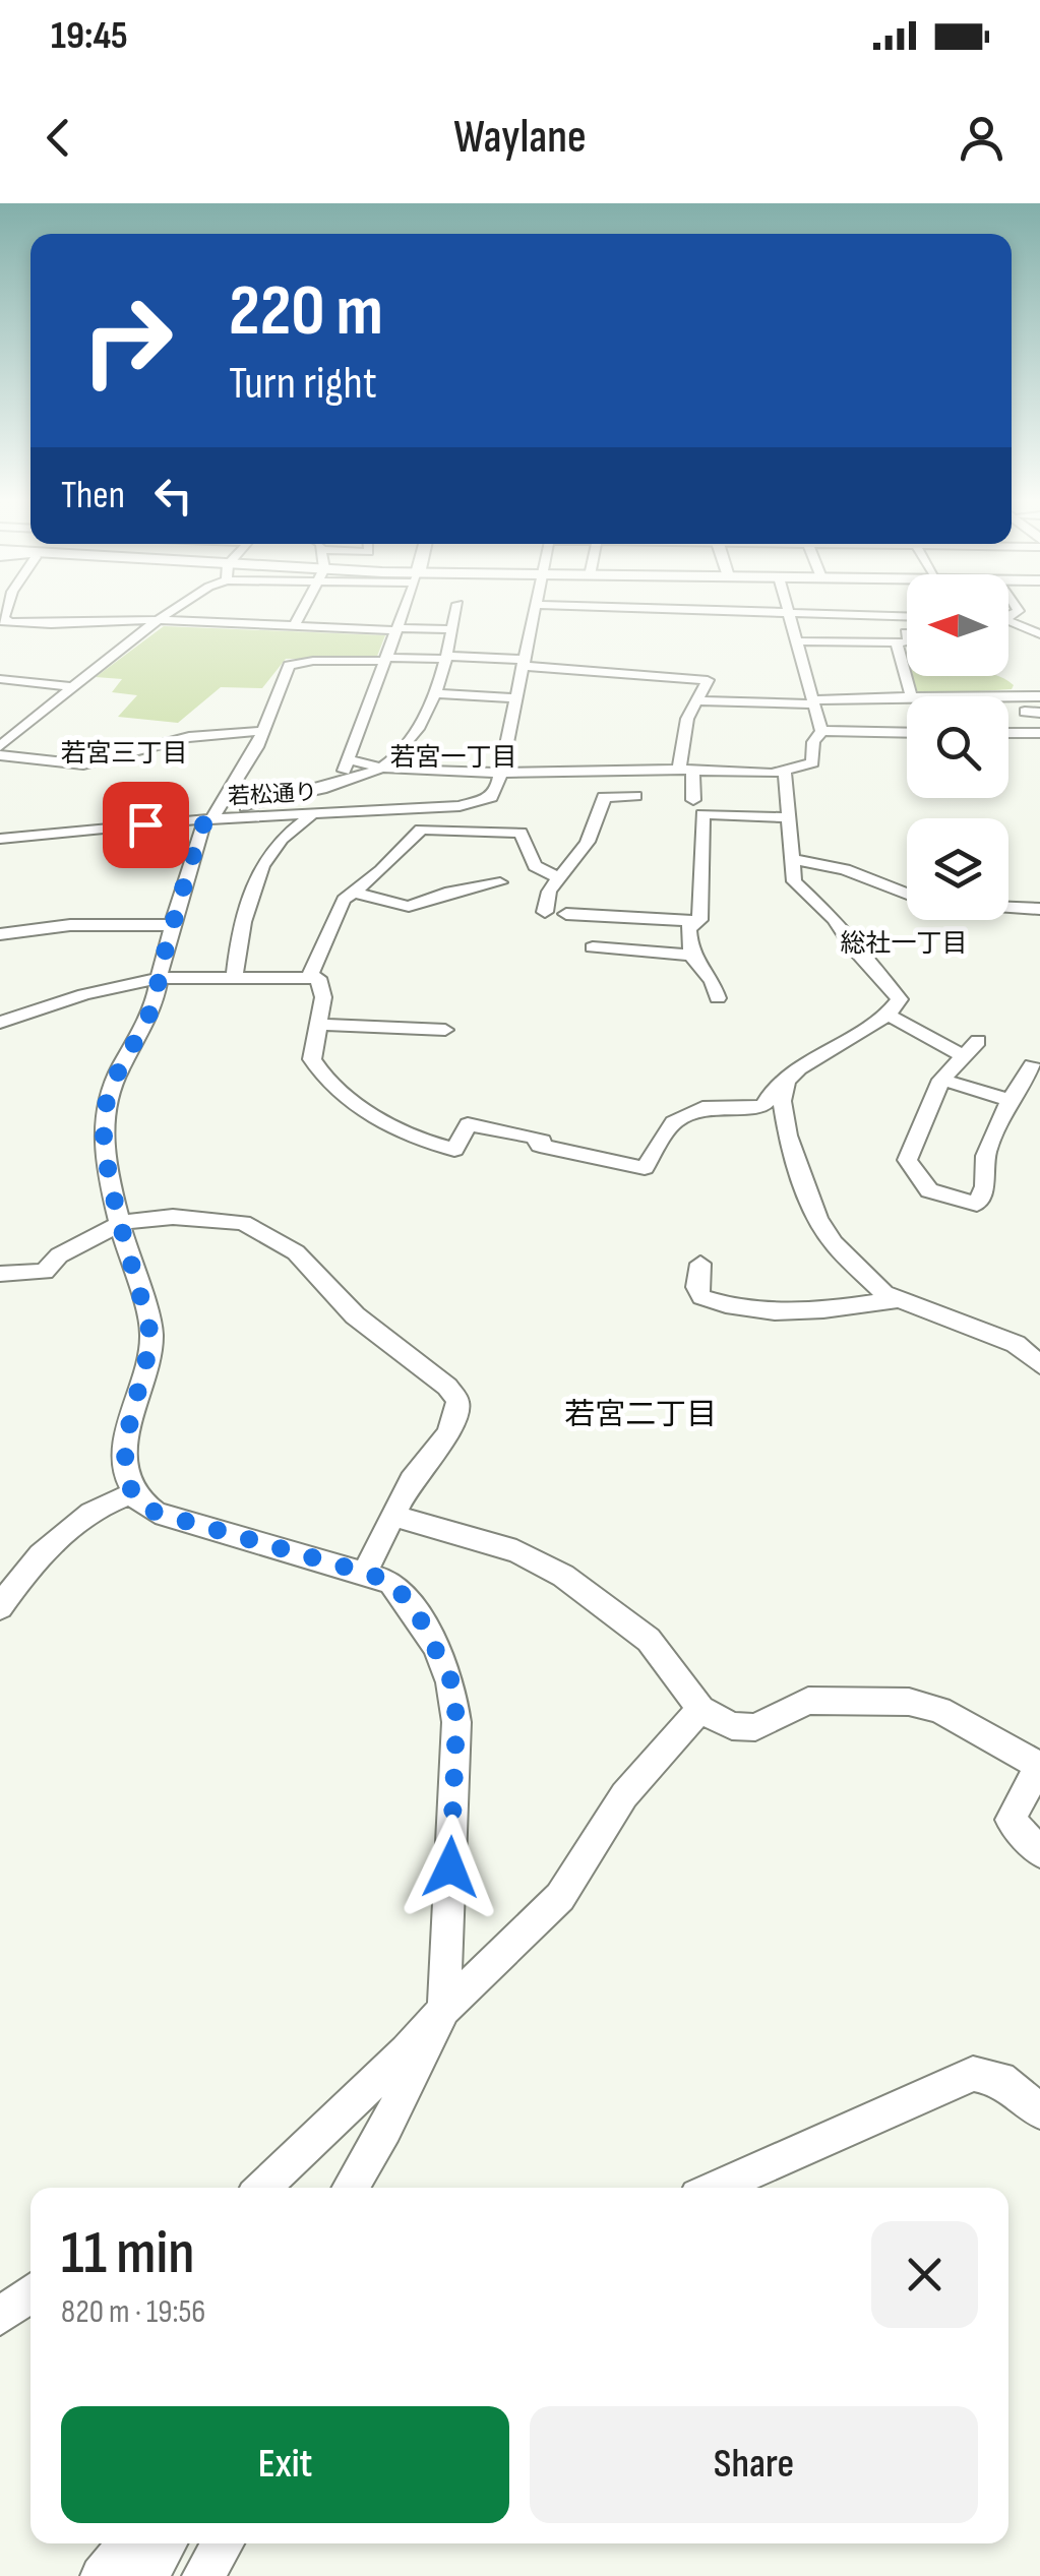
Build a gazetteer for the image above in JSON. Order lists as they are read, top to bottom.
{
  "streets": {
    "street": ["若松通り"]
  },
  "districts": [
    "若宮三丁目",
    "若宮一丁目",
    "総社一丁目",
    "若宮二丁目"
  ],
  "north": "left",
  "page": {
    "status": "19:45",
    "header": "Waylane",
    "turn": ["220 m", "Turn right"],
    "then": "Then",
    "heading": ["11 min", "820 m · 19:56"],
    "buttons": ["Exit", "Share"]
  }
}
